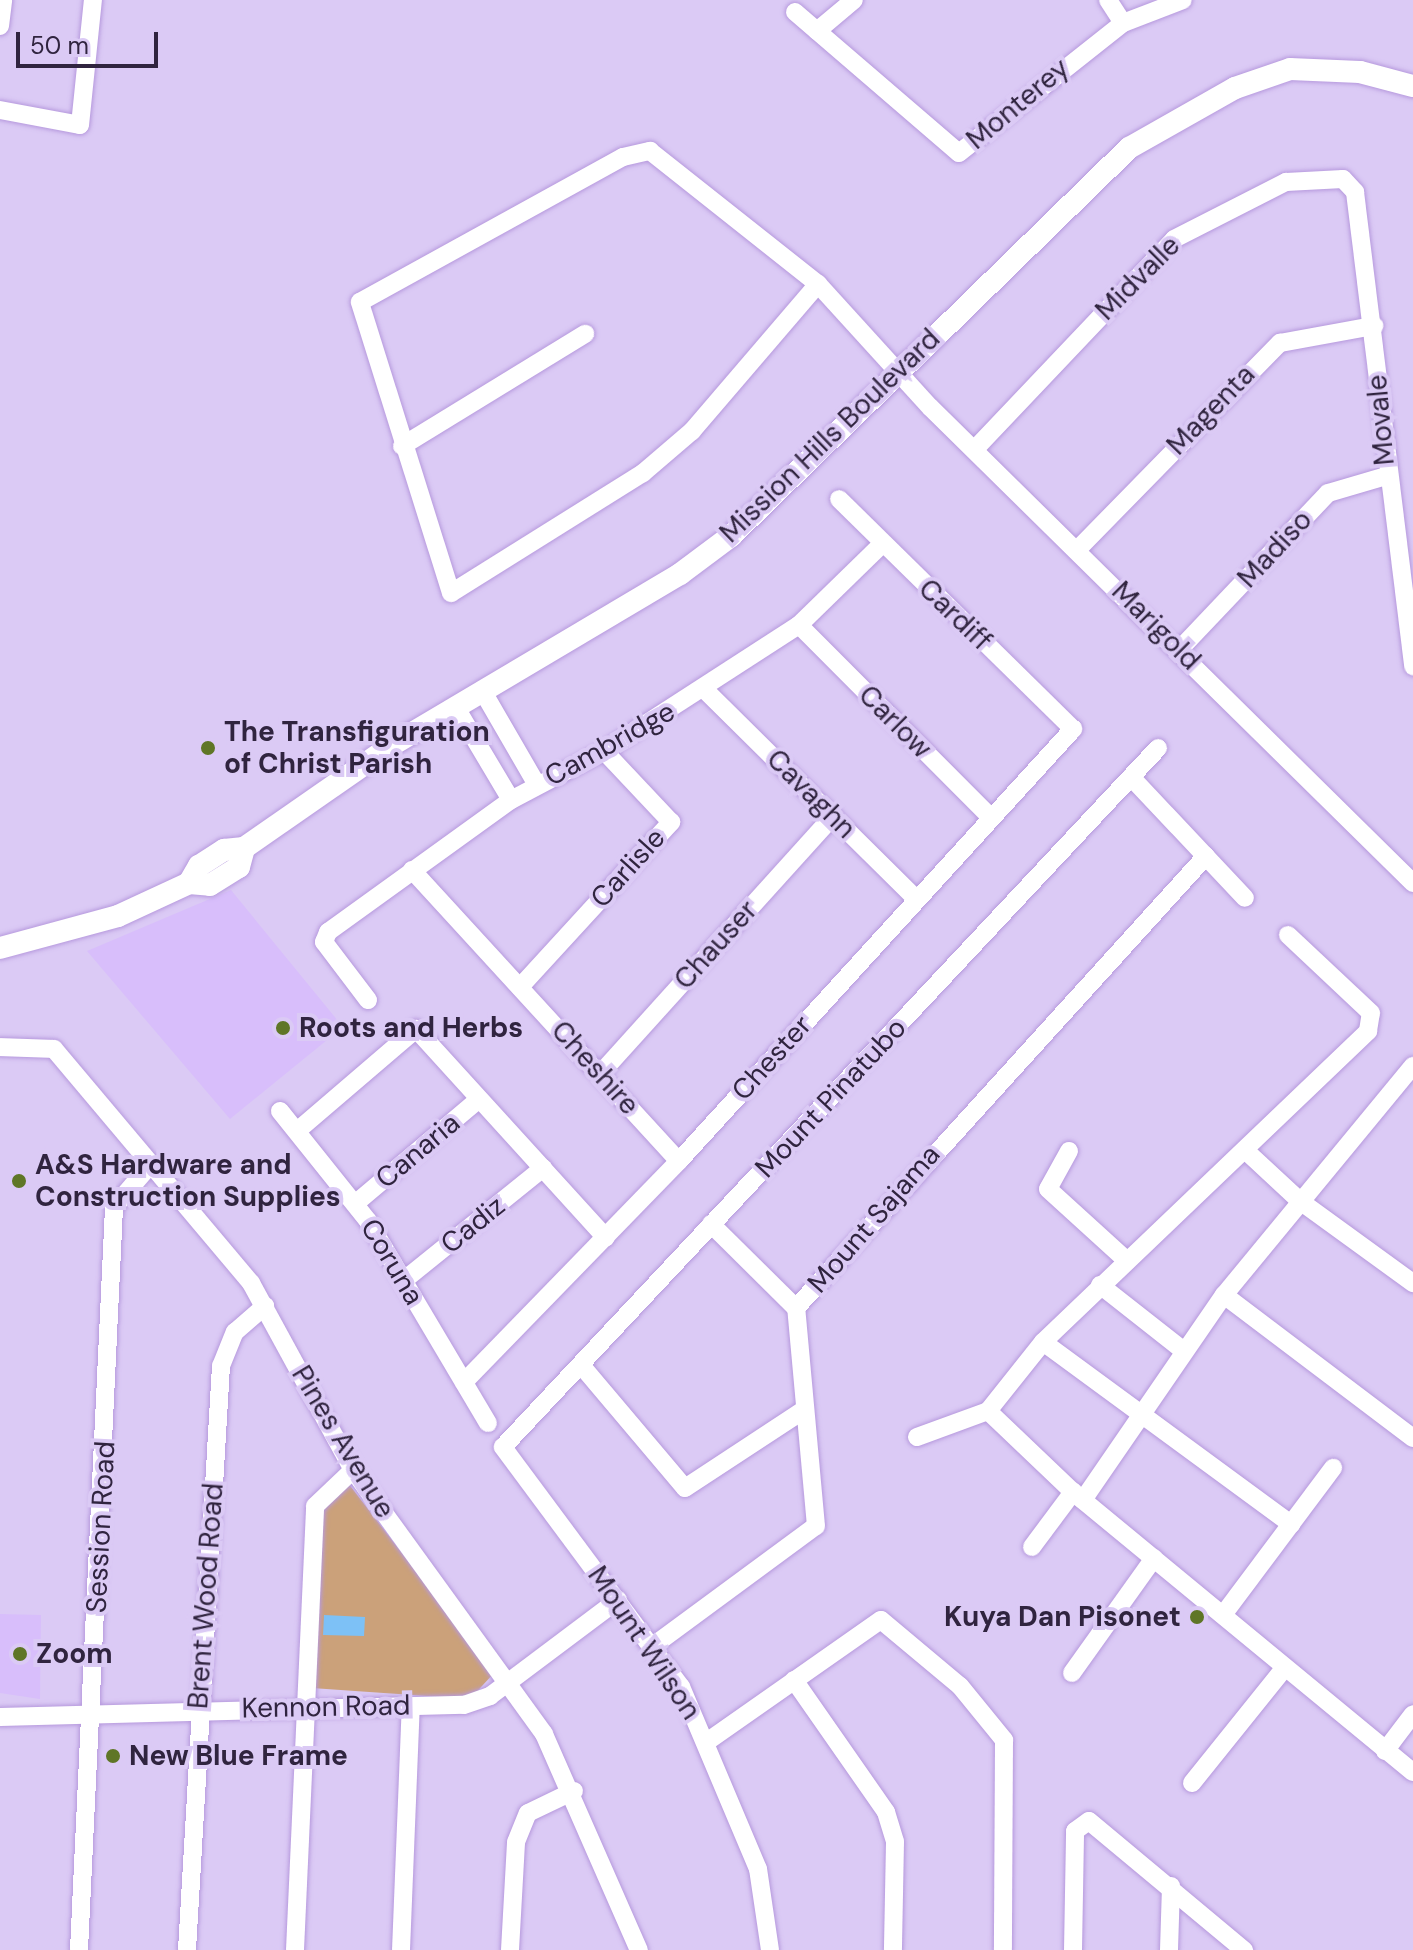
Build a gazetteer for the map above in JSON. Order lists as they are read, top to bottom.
{
  "streets": {
    "street": [
      "Monterey",
      "Midvalle",
      "Magenta",
      "Movale",
      "Mission Hills Boulevard",
      "Madiso",
      "Cardiff",
      "Marigold",
      "Carlow",
      "Cambridge",
      "Cavaghn",
      "Carlisle",
      "Chauser",
      "Chester",
      "Cheshire",
      "Mount Pinatubo",
      "Canaria",
      "Mount Sajama",
      "Cadiz",
      "Coruna",
      "Pines Avenue",
      "Session Road",
      "Brent Wood Road",
      "Mount Wilson",
      "Kennon Road"
    ]
  },
  "crossings": [
    ["Midvalle", "Movale"],
    ["Midvalle", "Marigold"],
    ["Magenta", "Movale"],
    ["Magenta", "Marigold"],
    ["Movale", "Madiso"],
    ["Mission Hills Boulevard", "Marigold"],
    ["Madiso", "Marigold"],
    ["Cardiff", "Cambridge"],
    ["Cardiff", "Chester"],
    ["Carlow", "Cambridge"],
    ["Carlow", "Chester"],
    ["Cambridge", "Cavaghn"],
    ["Cambridge", "Carlisle"],
    ["Cambridge", "Cheshire"],
    ["Cavaghn", "Chauser"],
    ["Cavaghn", "Chester"],
    ["Carlisle", "Cheshire"],
    ["Chauser", "Cheshire"],
    ["Chester", "Cheshire"],
    ["Chester", "Coruna"],
    ["Mount Pinatubo", "Mount Wilson"],
    ["Canaria", "Coruna"],
    ["Mount Sajama", "Mount Wilson"],
    ["Cadiz", "Coruna"],
    ["Pines Avenue", "Session Road"],
    ["Pines Avenue", "Brent Wood Road"],
    ["Pines Avenue", "Kennon Road"],
    ["Session Road", "Kennon Road"],
    ["Brent Wood Road", "Kennon Road"],
    ["Mount Wilson", "Kennon Road"]
  ],
  "places": [
    "The Transfiguration of Christ Parish",
    "Roots and Herbs",
    "A&S Hardware and Construction Supplies",
    "Kuya Dan Pisonet",
    "Zoom",
    "New Blue Frame"
  ],
  "scale_bar": "50 m"
}
